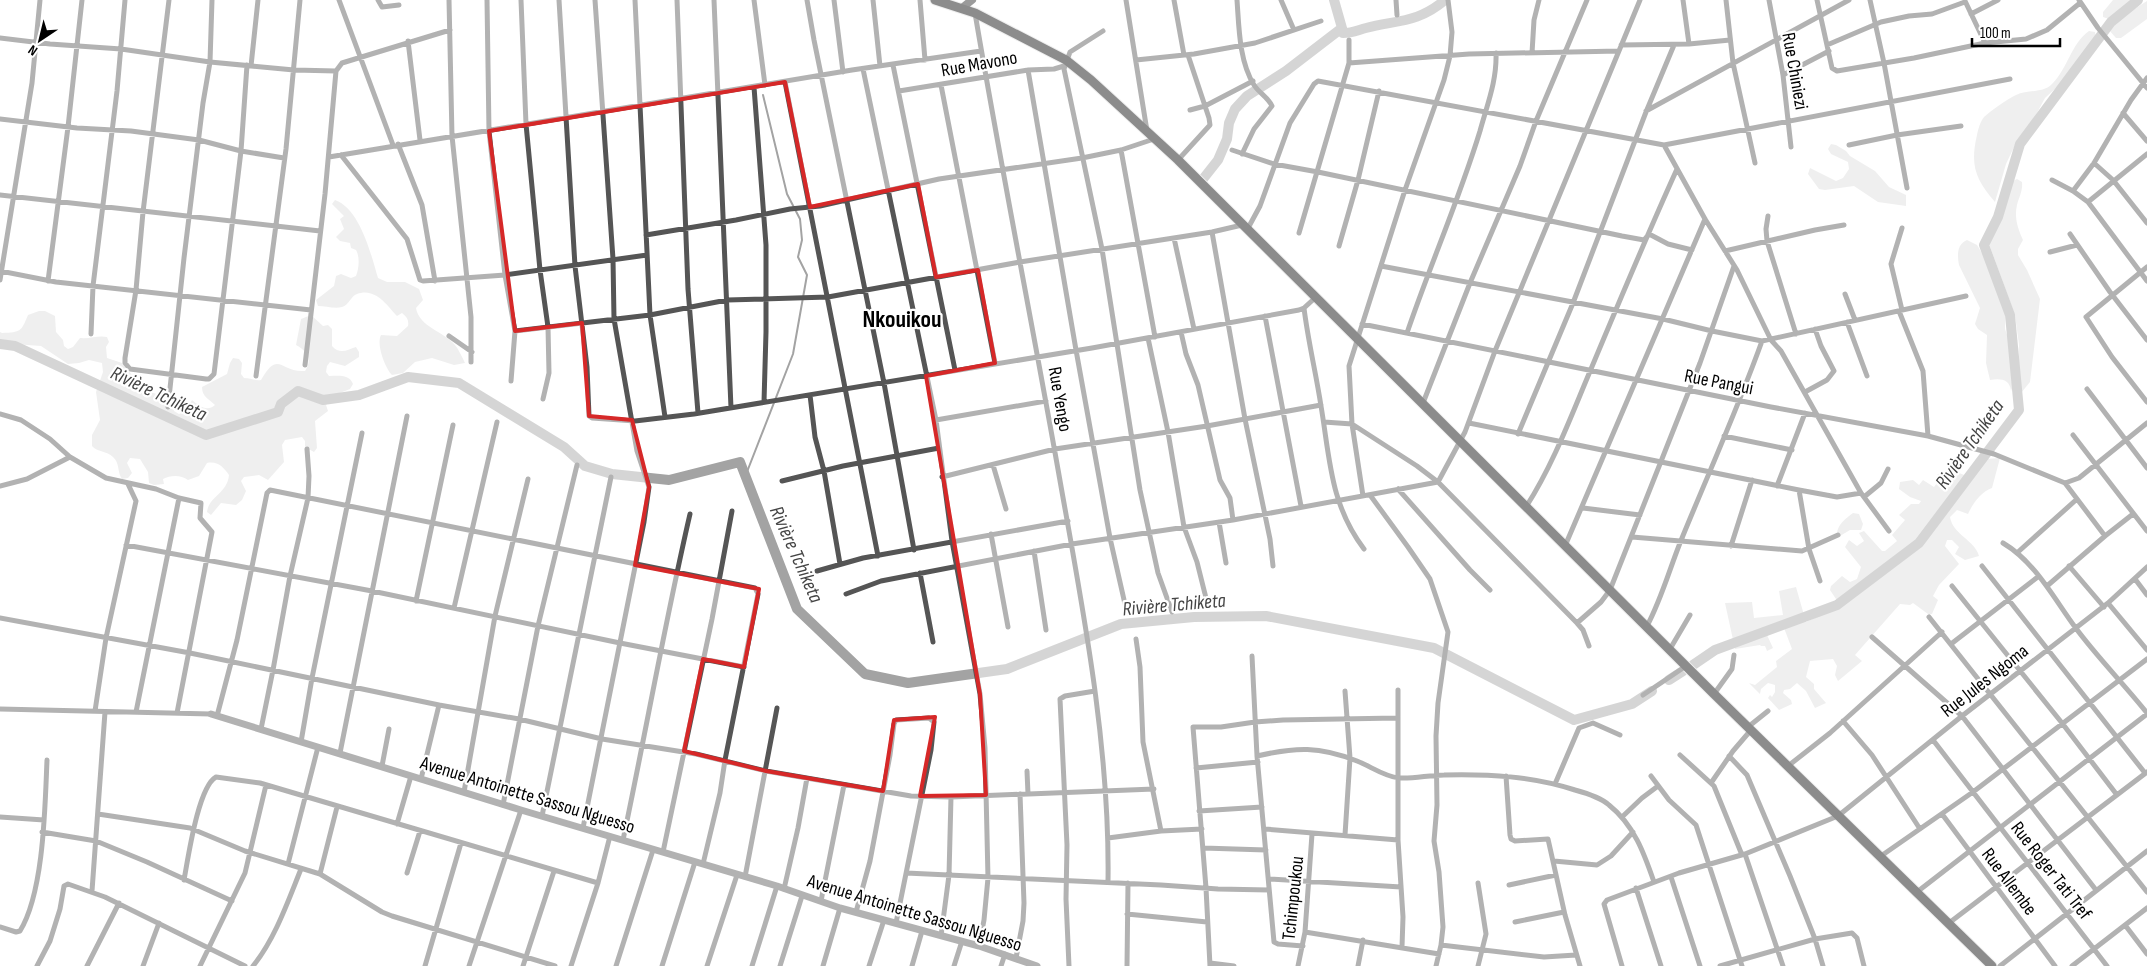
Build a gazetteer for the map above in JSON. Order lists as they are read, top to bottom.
{
  "streets": {
    "street": [
      "Rue Mavono",
      "Rue Chiniezi",
      "Rue Pangui",
      "Rue Yengo",
      "Rue Jules Ngoma",
      "Avenue Antoinette Sassou Nguesso",
      "Rue Roger Tati Tref",
      "Rue Allembe",
      "Tchimpoukou"
    ]
  },
  "crossings": [
    ["Rue Mavono", "Rue Yengo"],
    ["Rue Jules Ngoma", "Rue Roger Tati Tref"]
  ],
  "districts": ["Nkouikou"],
  "water": ["Rivière Tchiketa"],
  "scale_bar": "100 m",
  "north": "bottom left"
}
